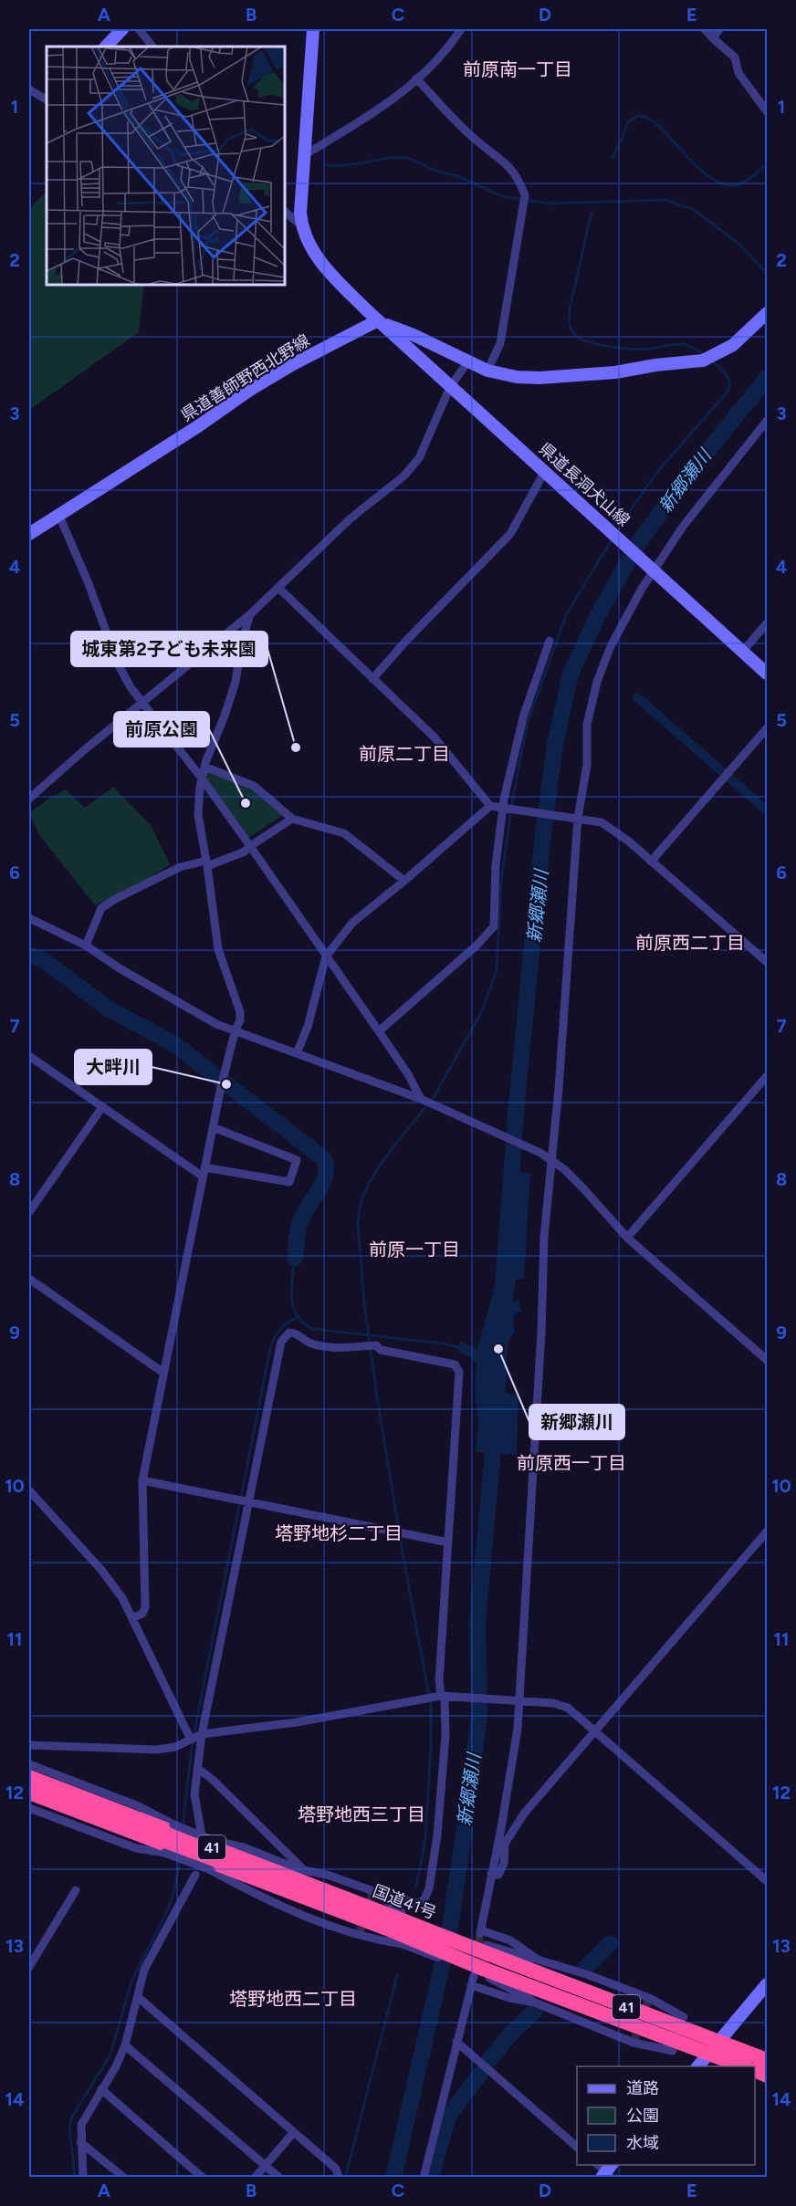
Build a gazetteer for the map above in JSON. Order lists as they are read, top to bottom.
{
  "streets": {
    "highway": ["41", "国道41号"],
    "main road": ["県道善師野西北野線", "県道長洞犬山線"]
  },
  "crossings": [
    ["県道善師野西北野線", "県道長洞犬山線"]
  ],
  "districts": [
    "前原南一丁目",
    "前原二丁目",
    "前原西二丁目",
    "前原一丁目",
    "前原西一丁目",
    "塔野地杉二丁目",
    "塔野地西三丁目",
    "塔野地西二丁目"
  ],
  "water": ["新郷瀬川"],
  "places": [
    "城東第2子ども未来園",
    "前原公園",
    "大畔川",
    "新郷瀬川"
  ],
  "legend": ["道路", "公園", "水域"],
  "grid": {
    "columns": [
      "A",
      "B",
      "C",
      "D",
      "E"
    ],
    "rows": [
      "1",
      "2",
      "3",
      "4",
      "5",
      "6",
      "7",
      "8",
      "9",
      "10",
      "11",
      "12",
      "13",
      "14"
    ]
  }
}
